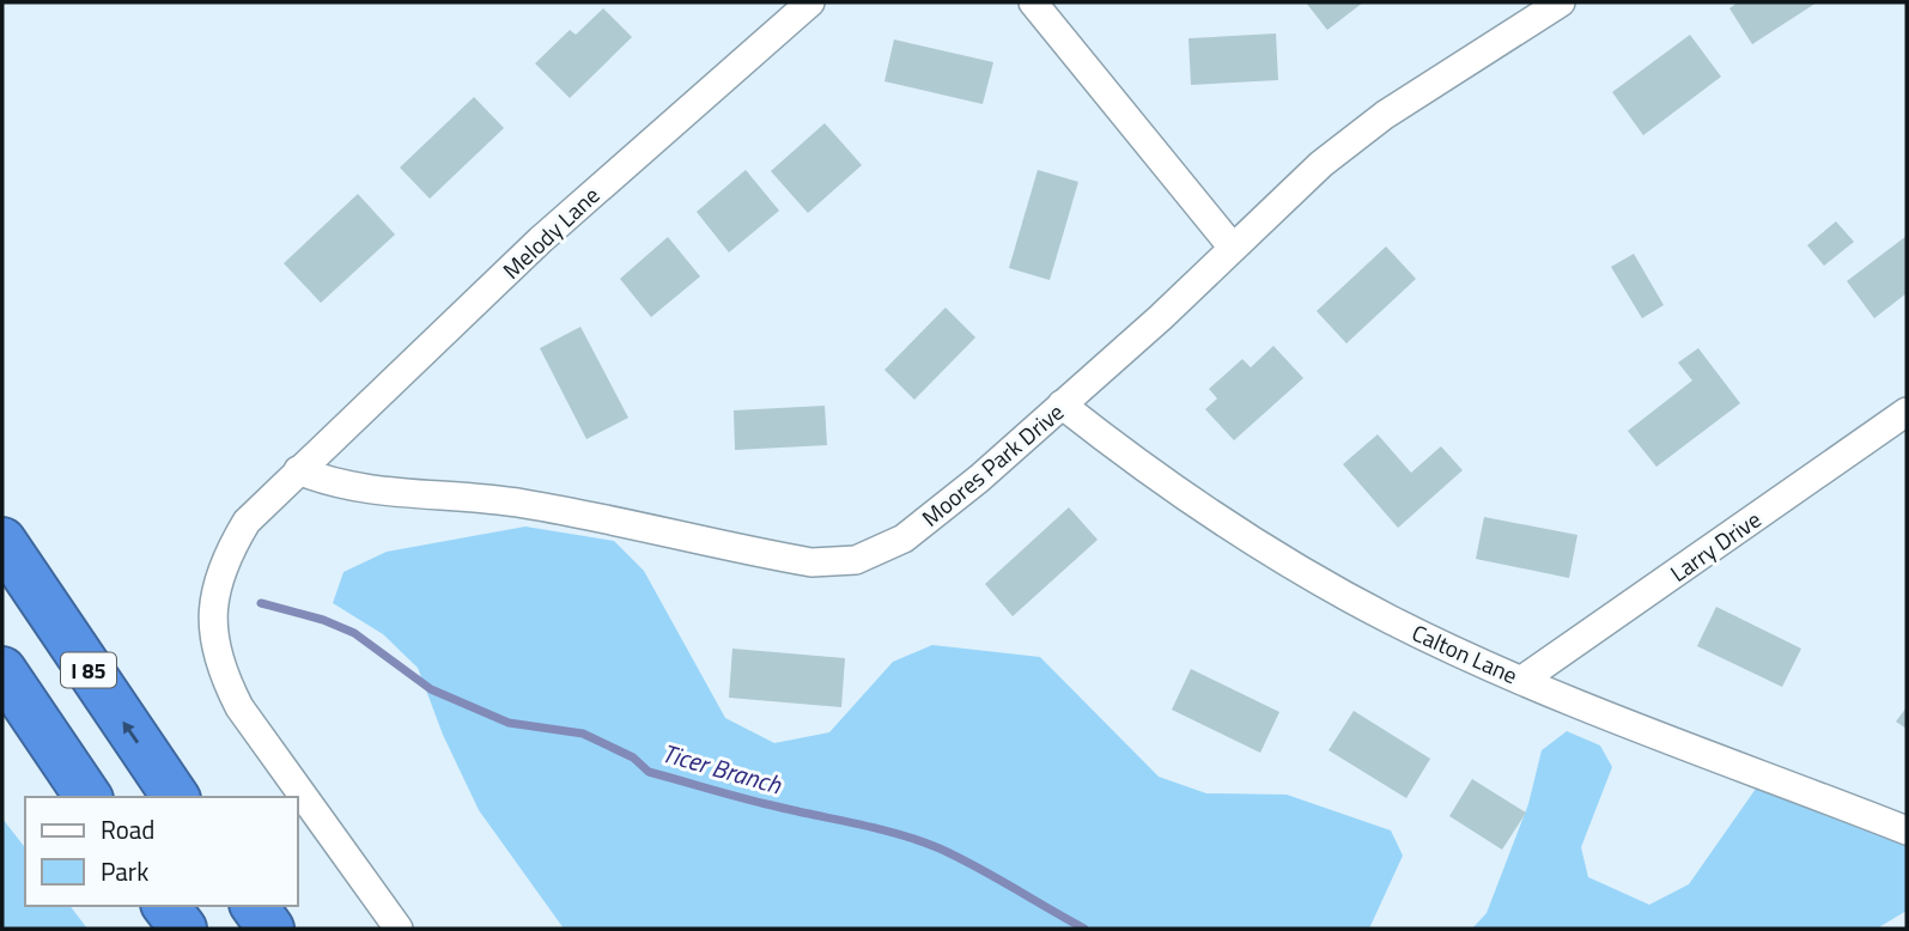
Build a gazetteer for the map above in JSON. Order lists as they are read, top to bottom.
{
  "streets": {
    "highway": ["I 85"],
    "street": [
      "Melody Lane",
      "Moores Park Drive",
      "Larry Drive",
      "Calton Lane"
    ]
  },
  "crossings": [
    ["Melody Lane", "Moores Park Drive"],
    ["Moores Park Drive", "Calton Lane"],
    ["Larry Drive", "Calton Lane"]
  ],
  "water": ["Ticer Branch"],
  "legend": ["Road", "Park"]
}
